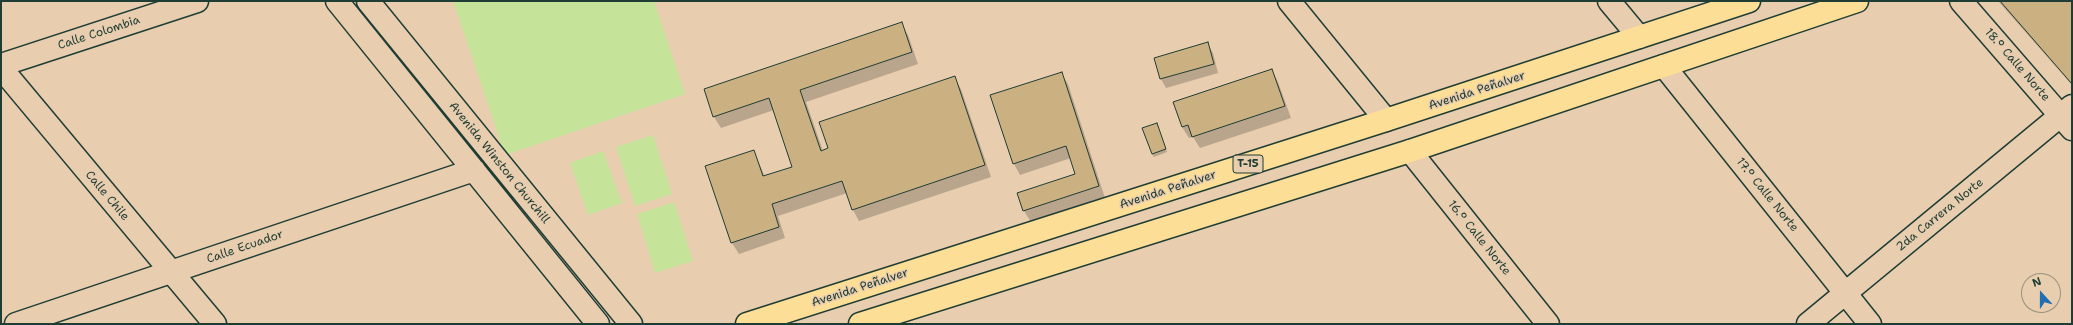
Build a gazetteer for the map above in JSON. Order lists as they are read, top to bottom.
{
  "streets": {
    "main road": ["Avenida Peñalver", "T-15"],
    "street": [
      "Calle Colombia",
      "18.° Calle Norte",
      "Avenida Winston Churchill",
      "17.° Calle Norte",
      "Calle Chile",
      "2da Carrera Norte",
      "16.° Calle Norte",
      "Calle Ecuador"
    ]
  },
  "crossings": [
    ["Calle Colombia", "Calle Chile"],
    ["18.° Calle Norte", "2da Carrera Norte"],
    ["Avenida Winston Churchill", "Calle Ecuador"],
    ["17.° Calle Norte", "2da Carrera Norte"],
    ["Calle Chile", "Calle Ecuador"]
  ],
  "north": "top"
}
